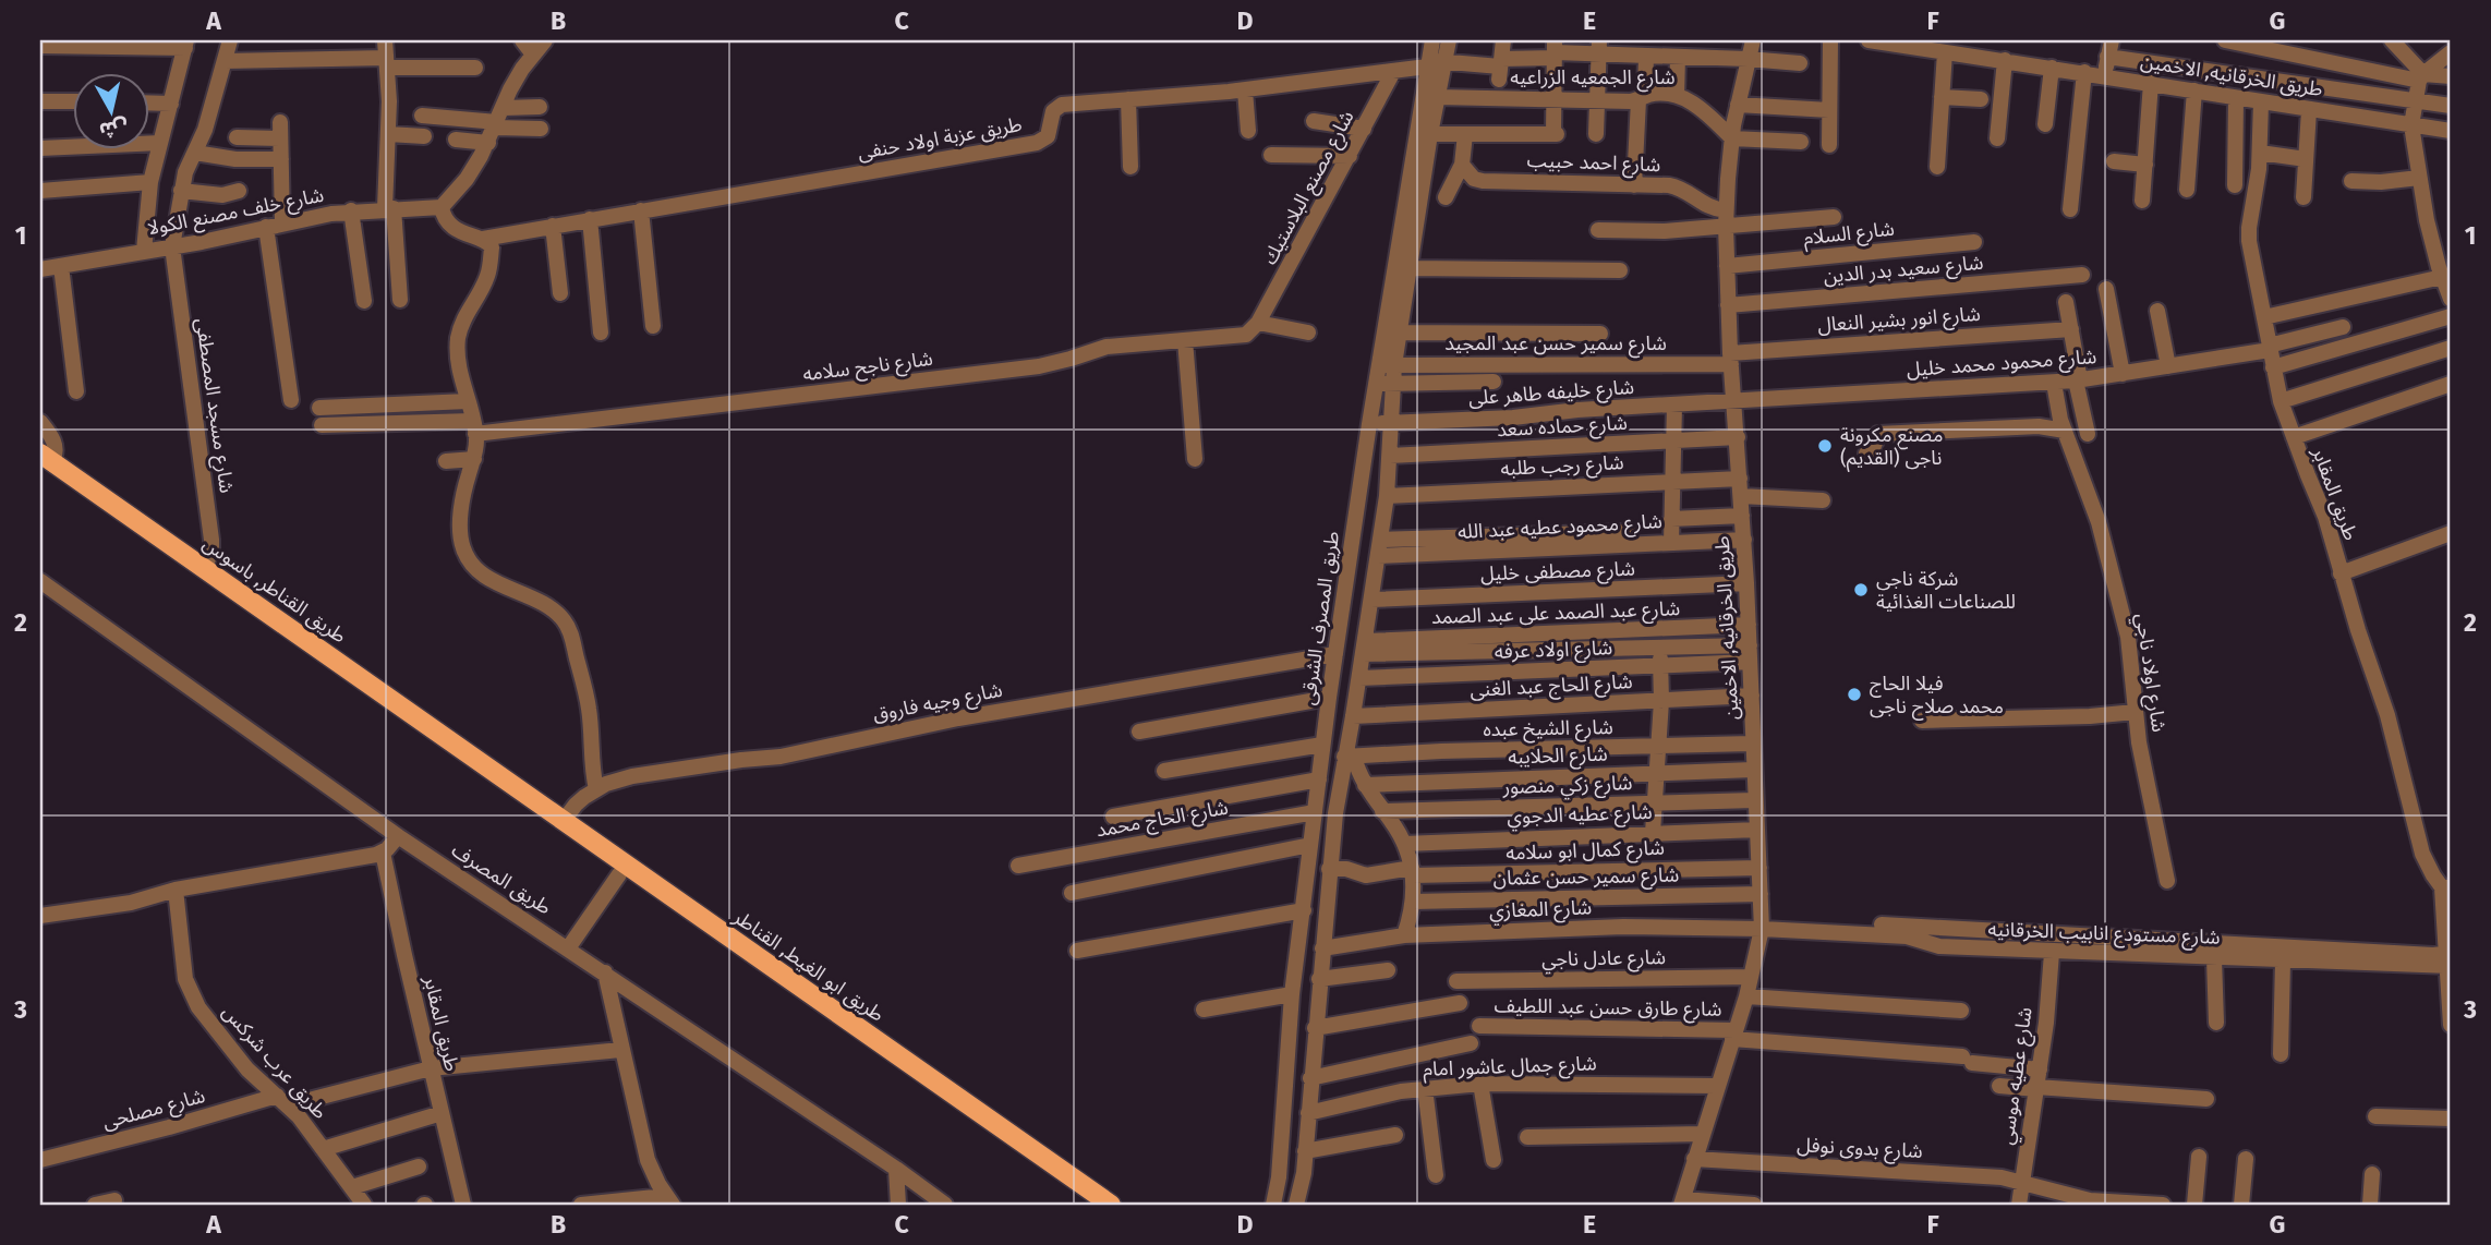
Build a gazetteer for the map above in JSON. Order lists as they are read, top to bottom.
{
  "streets": {
    "main road": ["طريق القناطر, باسوس", "طريق ابو الغيط, القناطر"],
    "street": [
      "طريق الخرقانيه, الاخمين",
      "شارع الجمعيه الزراعيه",
      "طريق عزبة اولاد حنفى",
      "شارع احمد حبيب",
      "شارع مصنع البلاستيك",
      "شارع خلف مصنع الكولا",
      "شارع السلام",
      "شارع سعيد بدر الدين",
      "شارع انور بشير النعال",
      "شارع سمير حسن عبد المجيد",
      "شارع محمود محمد خليل",
      "شارع ناجح سلامه",
      "شارع خليفه طاهر على",
      "شارع مسجد المصطفى",
      "شارع حماده سعد",
      "شارع رجب طلبه",
      "طريق المقابر",
      "شارع محمود عطيه عبد الله",
      "شارع مصطفى خليل",
      "شارع عبد الصمد على عبد الصمد",
      "طريق المصرف الشرقى",
      "شارع اولاد عرفه",
      "شارع اولاد ناجي",
      "شارع الحاج عبد الغنى",
      "شارع وجيه فاروق",
      "شارع الشيخ عبده",
      "شارع الحلايبه",
      "شارع زكي منصور",
      "شارع عطيه الدجوي",
      "شارع الحاج محمد",
      "شارع كمال ابو سلامه",
      "شارع سمير حسن عثمان",
      "طريق المصرف",
      "شارع المغازي",
      "شارع مستودع انابيب الخرقانيه",
      "شارع عادل ناجي",
      "شارع طارق حسن عبد اللطيف",
      "طريق عرب شركس",
      "شارع جمال عاشور امام",
      "شارع عطيه موسي",
      "شارع مصلحى",
      "شارع بدوى نوفل"
    ]
  },
  "crossings": [
    ["طريق الخرقانيه, الاخمين", "شارع الجمعيه الزراعيه"],
    ["طريق الخرقانيه, الاخمين", "طريق عزبة اولاد حنفى"],
    ["طريق الخرقانيه, الاخمين", "شارع احمد حبيب"],
    ["طريق الخرقانيه, الاخمين", "شارع السلام"],
    ["طريق الخرقانيه, الاخمين", "شارع سعيد بدر الدين"],
    ["طريق الخرقانيه, الاخمين", "شارع انور بشير النعال"],
    ["طريق الخرقانيه, الاخمين", "شارع سمير حسن عبد المجيد"],
    ["طريق الخرقانيه, الاخمين", "شارع محمود محمد خليل"],
    ["طريق الخرقانيه, الاخمين", "شارع خليفه طاهر على"],
    ["طريق الخرقانيه, الاخمين", "شارع حماده سعد"],
    ["طريق الخرقانيه, الاخمين", "شارع رجب طلبه"],
    ["طريق الخرقانيه, الاخمين", "طريق المقابر"],
    ["طريق الخرقانيه, الاخمين", "شارع محمود عطيه عبد الله"],
    ["طريق الخرقانيه, الاخمين", "شارع مصطفى خليل"],
    ["طريق الخرقانيه, الاخمين", "شارع عبد الصمد على عبد الصمد"],
    ["طريق الخرقانيه, الاخمين", "شارع اولاد عرفه"],
    ["طريق الخرقانيه, الاخمين", "شارع الحاج عبد الغنى"],
    ["طريق الخرقانيه, الاخمين", "شارع الشيخ عبده"],
    ["طريق الخرقانيه, الاخمين", "شارع الحلايبه"],
    ["طريق الخرقانيه, الاخمين", "شارع زكي منصور"],
    ["طريق الخرقانيه, الاخمين", "شارع عطيه الدجوي"],
    ["طريق الخرقانيه, الاخمين", "شارع كمال ابو سلامه"],
    ["طريق الخرقانيه, الاخمين", "شارع سمير حسن عثمان"],
    ["طريق الخرقانيه, الاخمين", "شارع المغازي"],
    ["طريق الخرقانيه, الاخمين", "شارع مستودع انابيب الخرقانيه"],
    ["طريق الخرقانيه, الاخمين", "شارع عادل ناجي"],
    ["طريق الخرقانيه, الاخمين", "شارع طارق حسن عبد اللطيف"],
    ["طريق الخرقانيه, الاخمين", "شارع جمال عاشور امام"],
    ["طريق الخرقانيه, الاخمين", "شارع بدوى نوفل"],
    ["شارع الجمعيه الزراعيه", "طريق المصرف الشرقى"],
    ["طريق عزبة اولاد حنفى", "شارع مصنع البلاستيك"],
    ["طريق عزبة اولاد حنفى", "طريق المصرف الشرقى"],
    ["شارع مصنع البلاستيك", "شارع ناجح سلامه"],
    ["شارع خلف مصنع الكولا", "شارع مسجد المصطفى"],
    ["شارع انور بشير النعال", "شارع سمير حسن عبد المجيد"],
    ["شارع سمير حسن عبد المجيد", "طريق المصرف الشرقى"],
    ["شارع محمود محمد خليل", "شارع خليفه طاهر على"],
    ["شارع محمود محمد خليل", "طريق المقابر"],
    ["شارع محمود محمد خليل", "شارع اولاد ناجي"],
    ["شارع خليفه طاهر على", "طريق المصرف الشرقى"],
    ["شارع مسجد المصطفى", "طريق القناطر, باسوس"],
    ["شارع حماده سعد", "طريق المصرف الشرقى"],
    ["شارع رجب طلبه", "طريق المصرف الشرقى"],
    ["طريق المقابر", "شارع مصلحى"],
    ["شارع محمود عطيه عبد الله", "طريق المصرف الشرقى"],
    ["شارع مصطفى خليل", "طريق المصرف الشرقى"],
    ["طريق القناطر, باسوس", "طريق ابو الغيط, القناطر"],
    ["شارع عبد الصمد على عبد الصمد", "طريق المصرف الشرقى"],
    ["طريق المصرف الشرقى", "شارع اولاد عرفه"],
    ["طريق المصرف الشرقى", "شارع الحاج عبد الغنى"],
    ["طريق المصرف الشرقى", "شارع وجيه فاروق"],
    ["طريق المصرف الشرقى", "شارع الشيخ عبده"],
    ["طريق المصرف الشرقى", "شارع الحاج محمد"],
    ["طريق المصرف الشرقى", "شارع كمال ابو سلامه"],
    ["طريق المصرف الشرقى", "شارع المغازي"],
    ["طريق المصرف الشرقى", "شارع جمال عاشور امام"],
    ["شارع وجيه فاروق", "طريق ابو الغيط, القناطر"],
    ["شارع المغازي", "شارع مستودع انابيب الخرقانيه"],
    ["شارع مستودع انابيب الخرقانيه", "شارع عطيه موسي"],
    ["شارع طارق حسن عبد اللطيف", "شارع عطيه موسي"],
    ["طريق عرب شركس", "شارع مصلحى"],
    ["شارع عطيه موسي", "شارع بدوى نوفل"]
  ],
  "places": ["مصنع مكرونة ناجى (القديم)", "شركة ناجى للصناعات الغذائية", "فيلا الحاج محمد صلاح ناجى"],
  "north": "bottom",
  "grid": {
    "columns": [
      "A",
      "B",
      "C",
      "D",
      "E",
      "F",
      "G"
    ],
    "rows": ["1", "2", "3"]
  }
}
